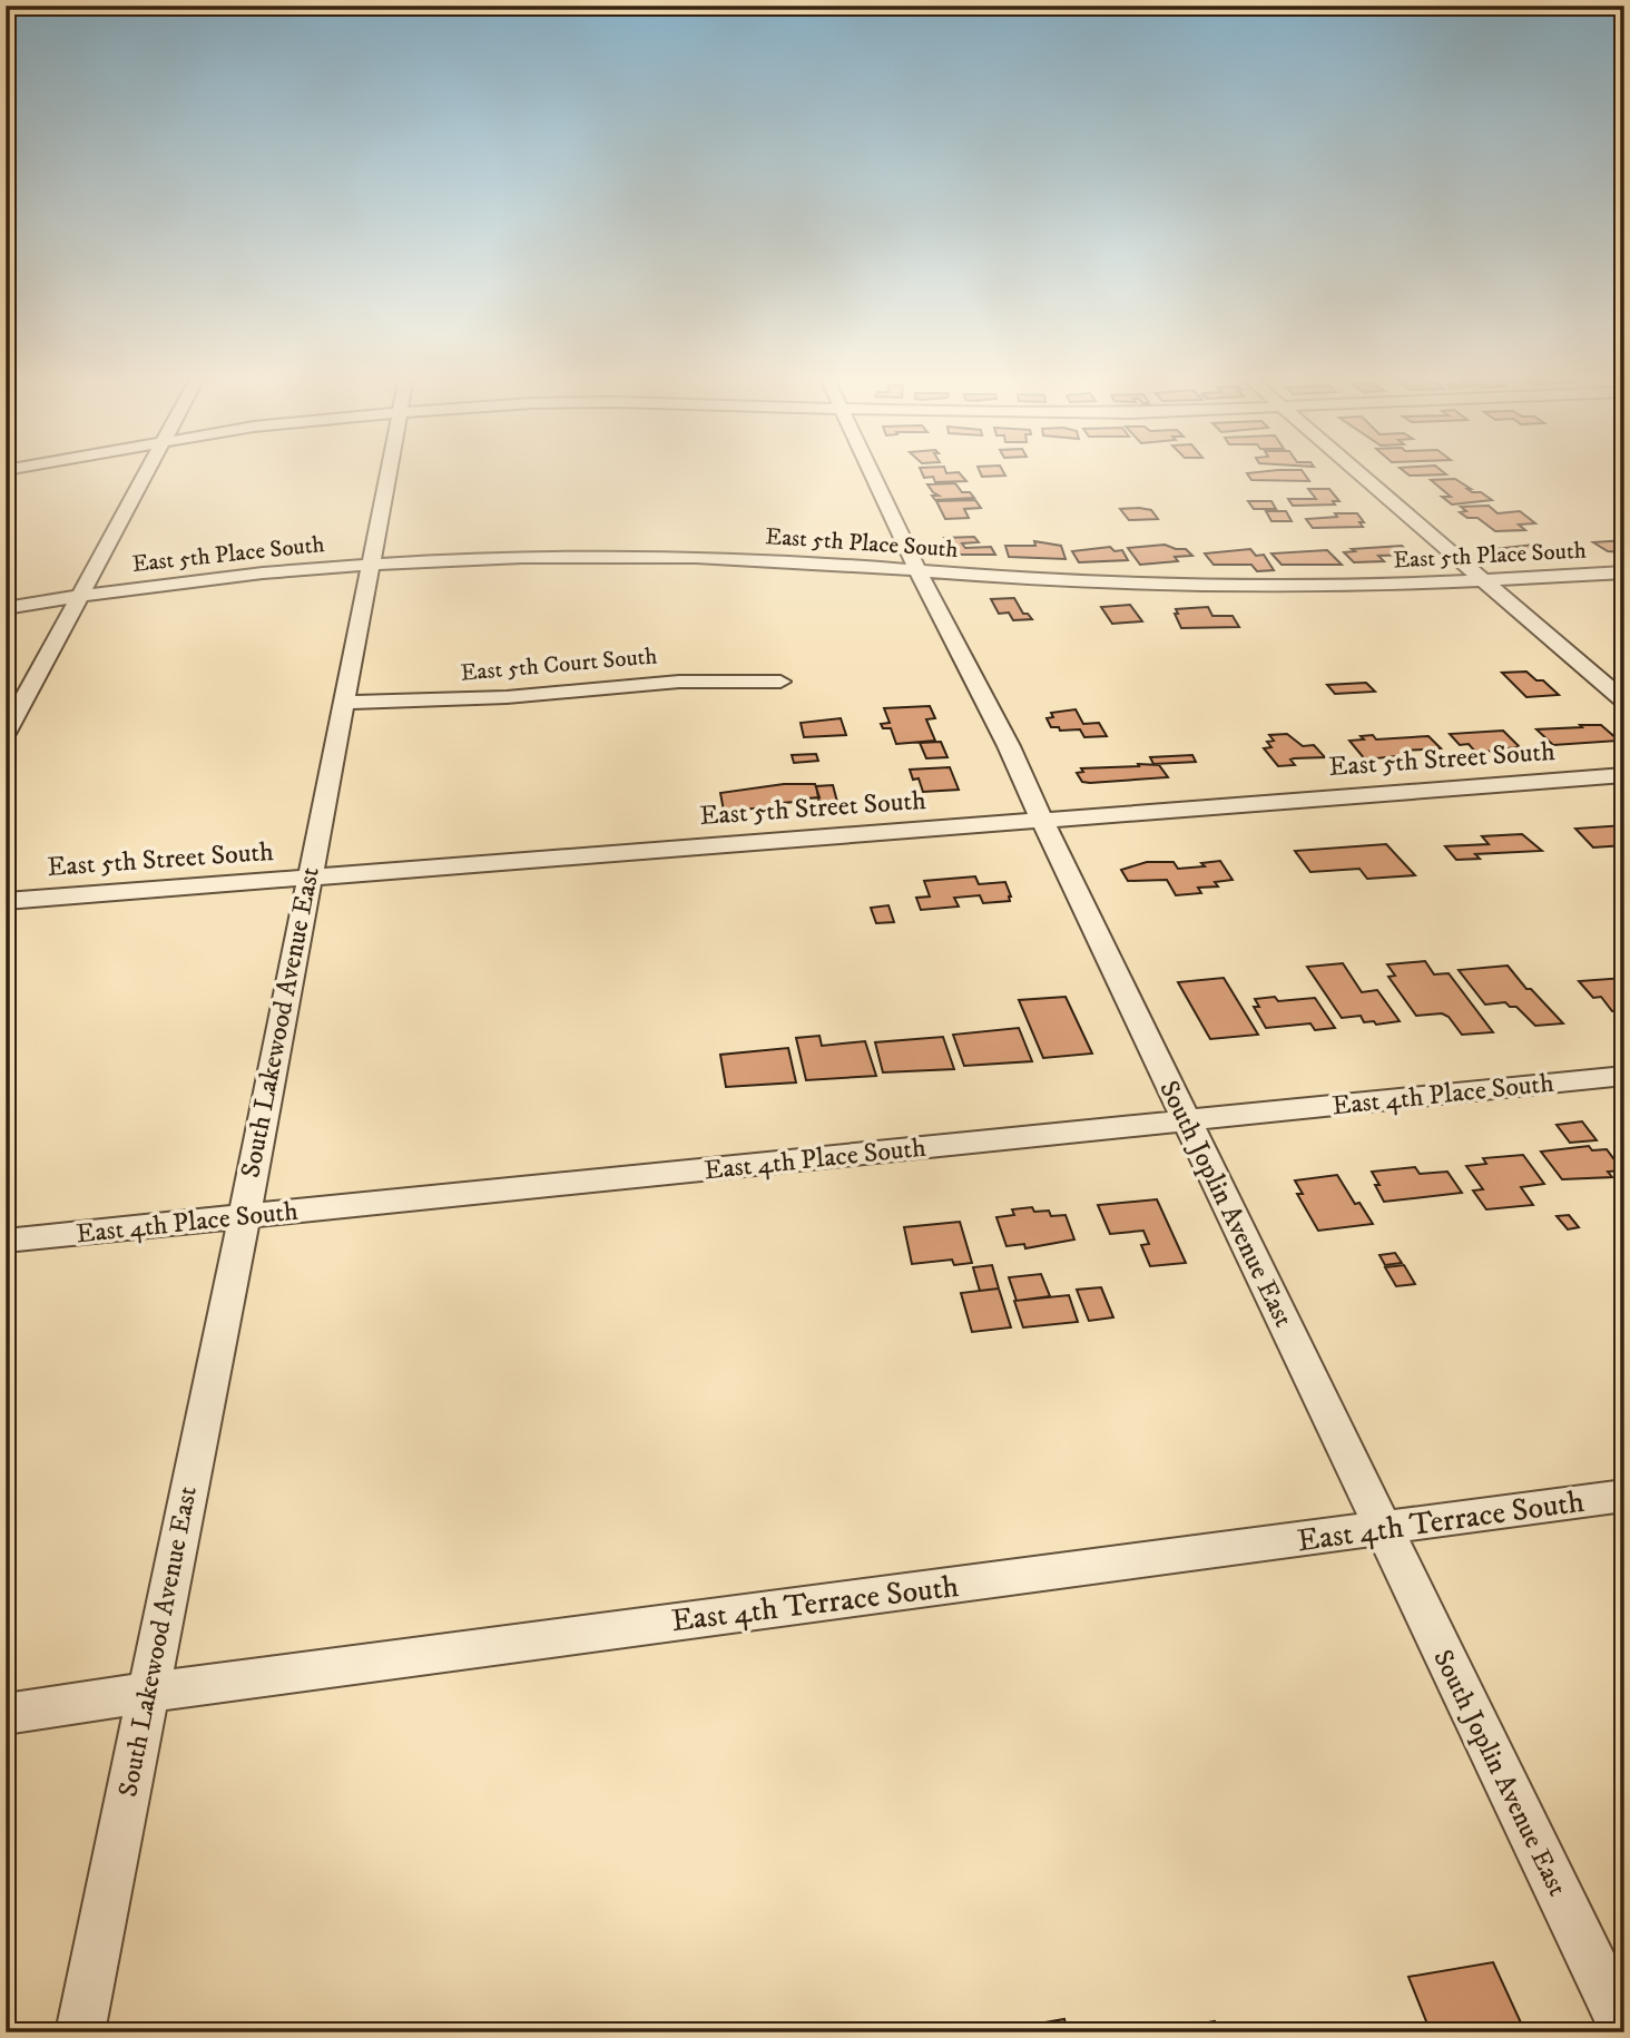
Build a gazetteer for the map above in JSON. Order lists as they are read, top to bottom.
{
  "streets": {
    "street": [
      "East 5th Place South",
      "East 5th Court South",
      "East 5th Street South",
      "South Lakewood Avenue East",
      "East 4th Place South",
      "South Joplin Avenue East",
      "East 4th Terrace South"
    ]
  },
  "crossings": [
    ["East 5th Place South", "South Lakewood Avenue East"],
    ["East 5th Place South", "South Joplin Avenue East"],
    ["East 5th Court South", "South Lakewood Avenue East"],
    ["East 5th Street South", "South Lakewood Avenue East"],
    ["East 5th Street South", "South Joplin Avenue East"],
    ["South Lakewood Avenue East", "East 4th Place South"],
    ["South Lakewood Avenue East", "East 4th Terrace South"],
    ["East 4th Place South", "South Joplin Avenue East"],
    ["South Joplin Avenue East", "East 4th Terrace South"]
  ]
}
